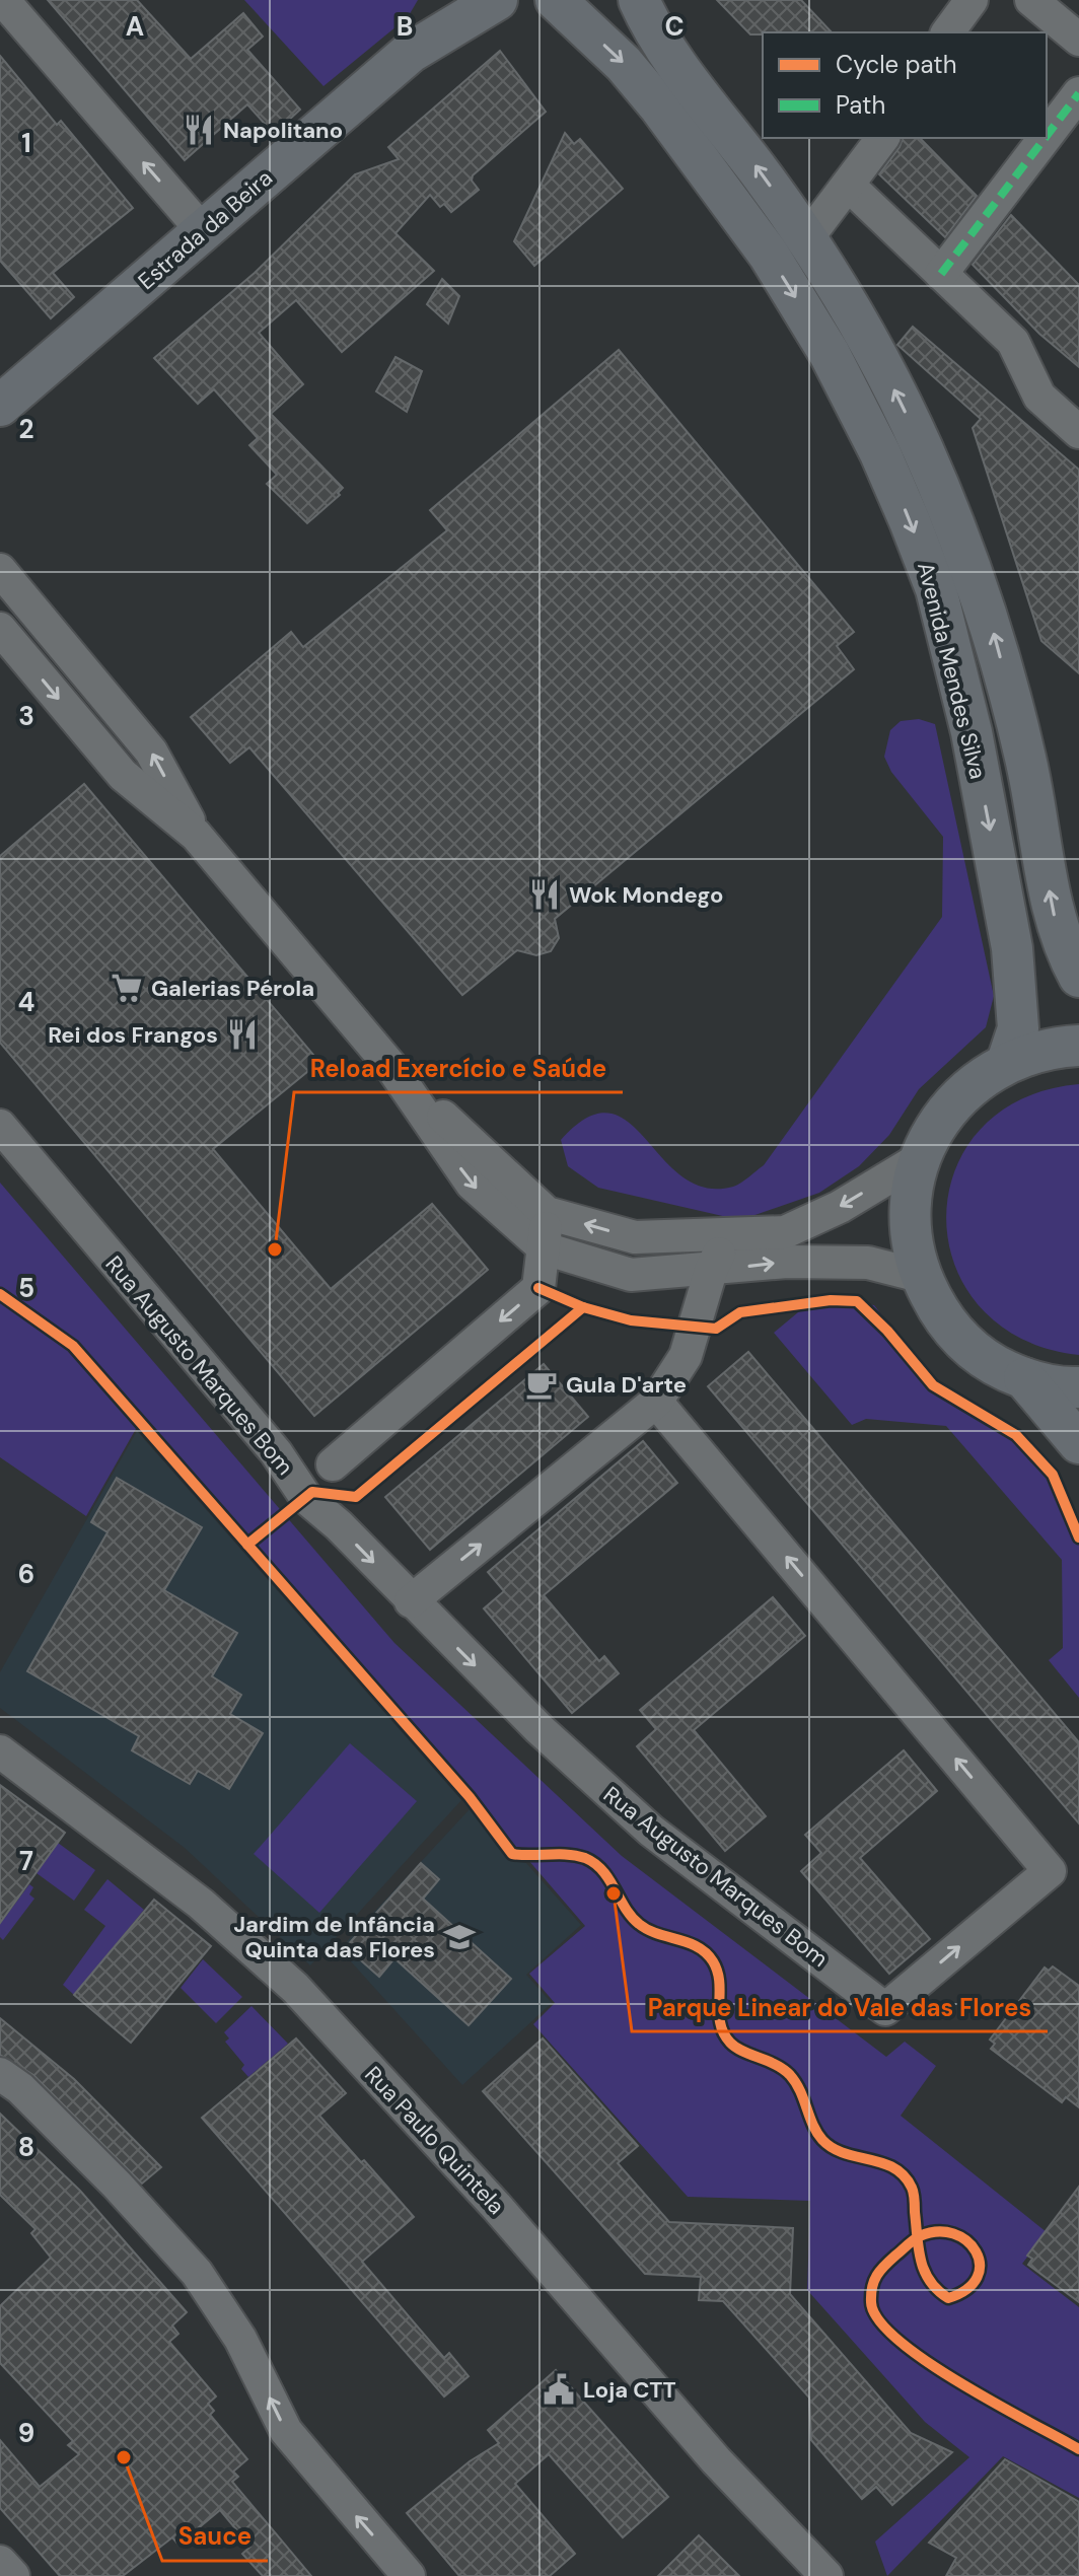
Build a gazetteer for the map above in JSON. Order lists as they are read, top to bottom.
{
  "streets": {
    "main road": ["Estrada da Beira", "Avenida Mendes Silva"],
    "street": ["Rua Augusto Marques Bom", "Rua Paulo Quintela"]
  },
  "places": {
    "restaurant": ["Napolitano", "Wok Mondego", "Rei dos Frangos"],
    "supermarket": ["Galerias Pérola"],
    "other": ["Reload Exercício e Saúde", "Parque Linear do Vale das Flores", "Sauce"],
    "cafe": ["Gula D'arte"],
    "school or university": ["Jardim de Infância Quinta das Flores"],
    "public building": ["Loja CTT"]
  },
  "legend": ["Cycle path", "Path"],
  "grid": {
    "columns": ["A", "B", "C"],
    "rows": [
      "1",
      "2",
      "3",
      "4",
      "5",
      "6",
      "7",
      "8",
      "9"
    ]
  }
}
